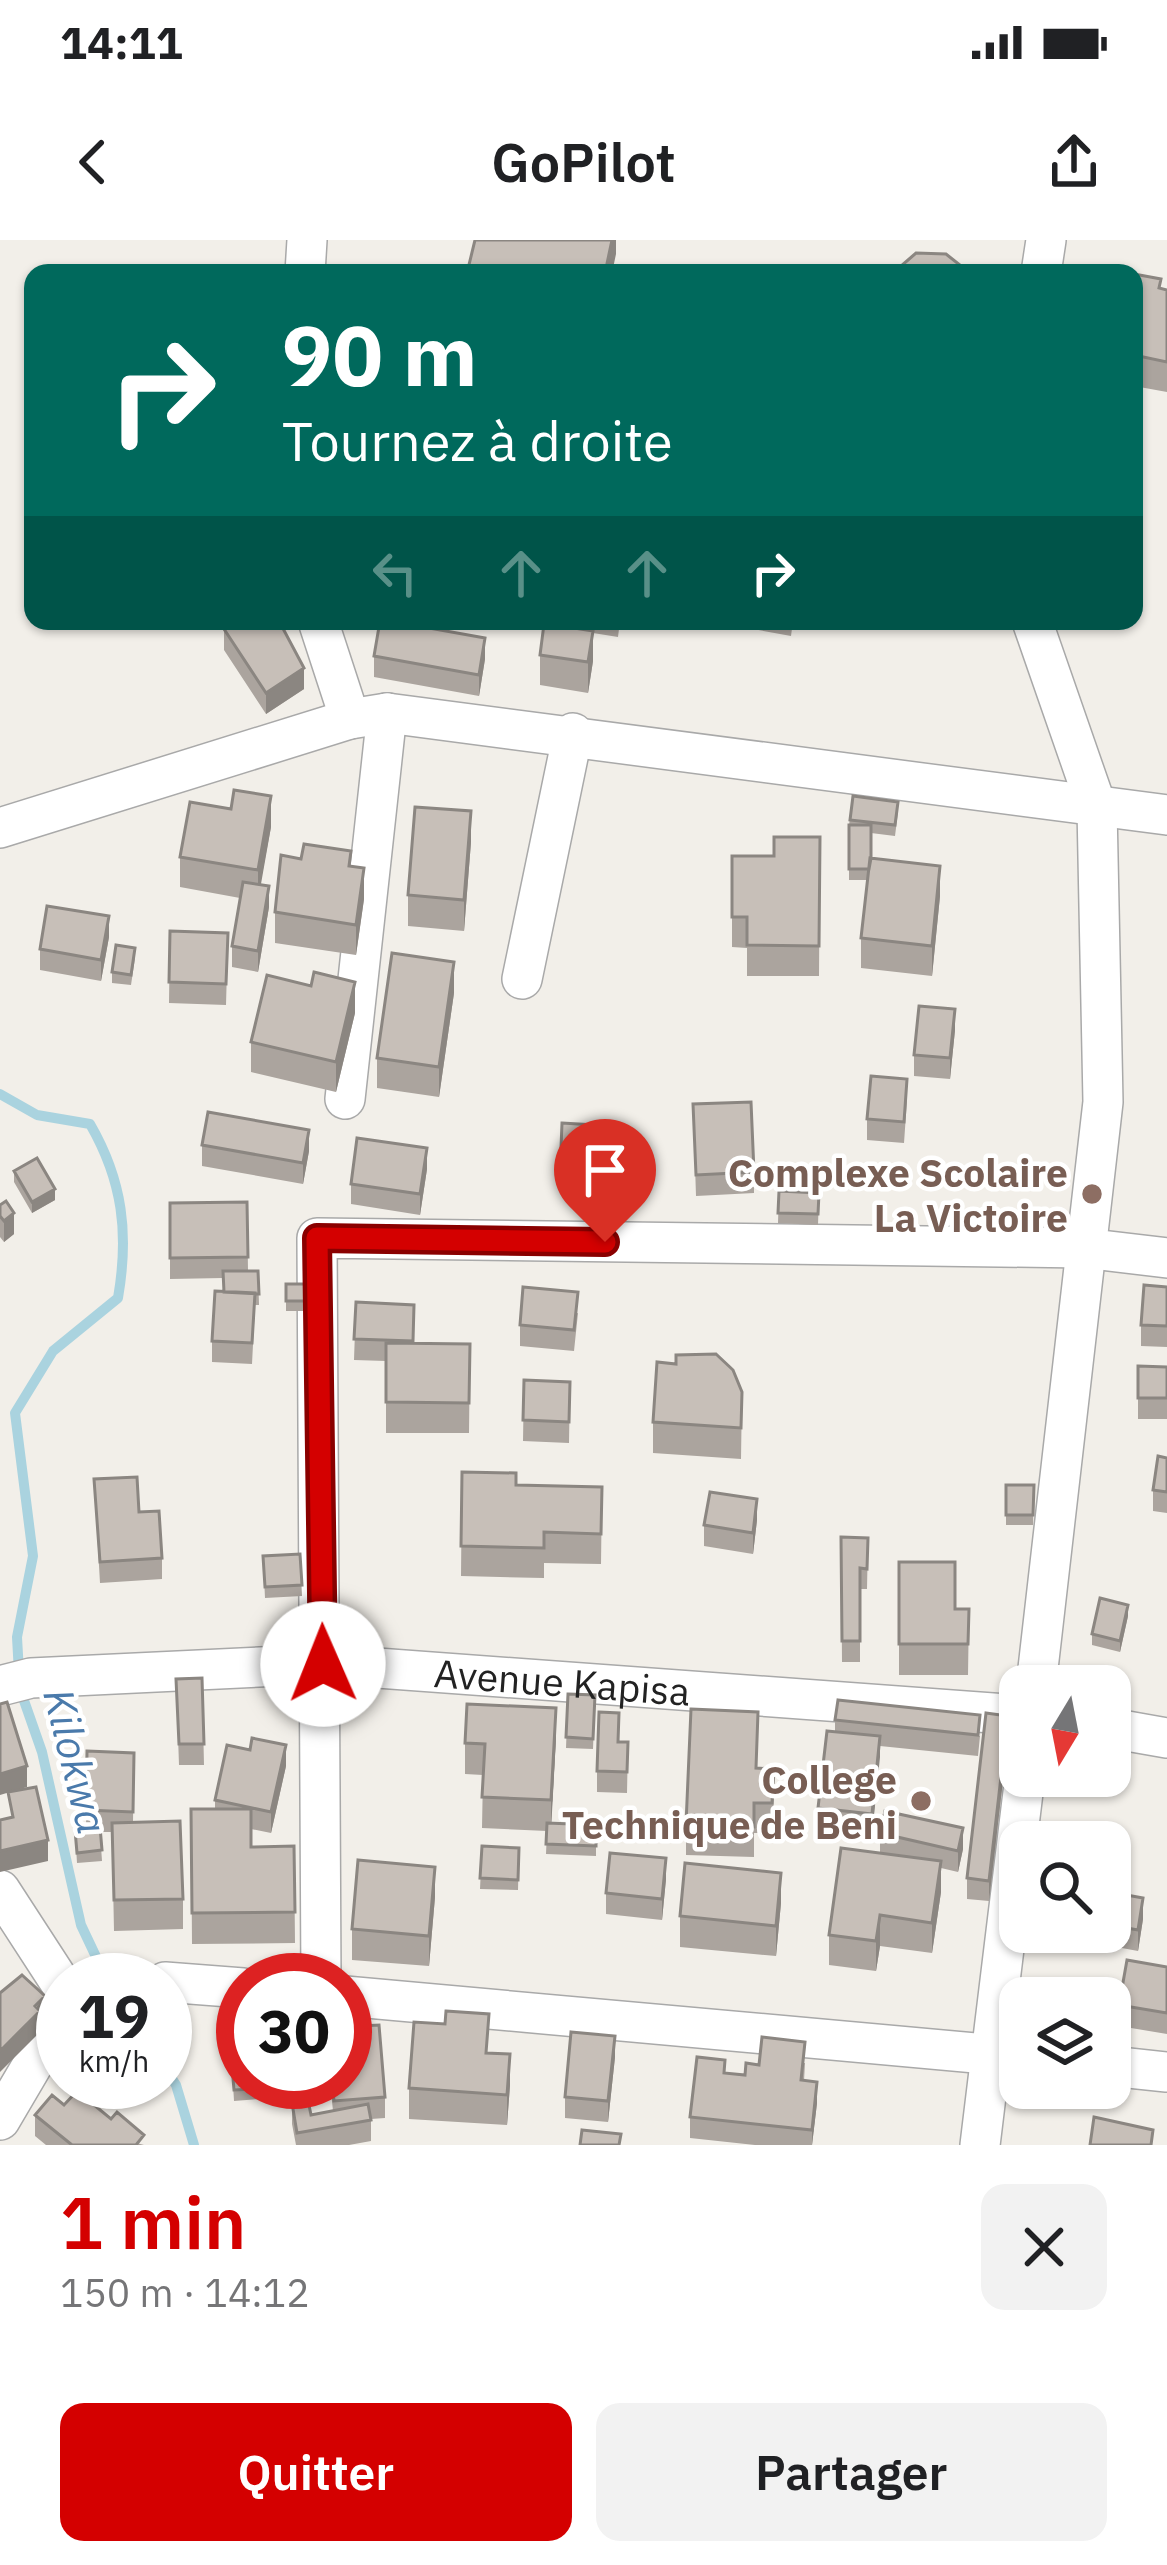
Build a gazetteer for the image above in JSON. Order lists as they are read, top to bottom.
{
  "streets": {
    "street": ["Avenue Kapisa"]
  },
  "water": ["Kilokwa"],
  "places": ["Complexe Scolaire La Victoire", "College Technique de Beni"],
  "north": "bottom",
  "page": {
    "status": "14:11",
    "header": "GoPilot",
    "turn": ["90 m", "Tournez à droite"],
    "speed": "19 km/h",
    "limit": "30",
    "heading": ["1 min", "150 m · 14:12"],
    "buttons": ["Quitter", "Partager"]
  }
}
